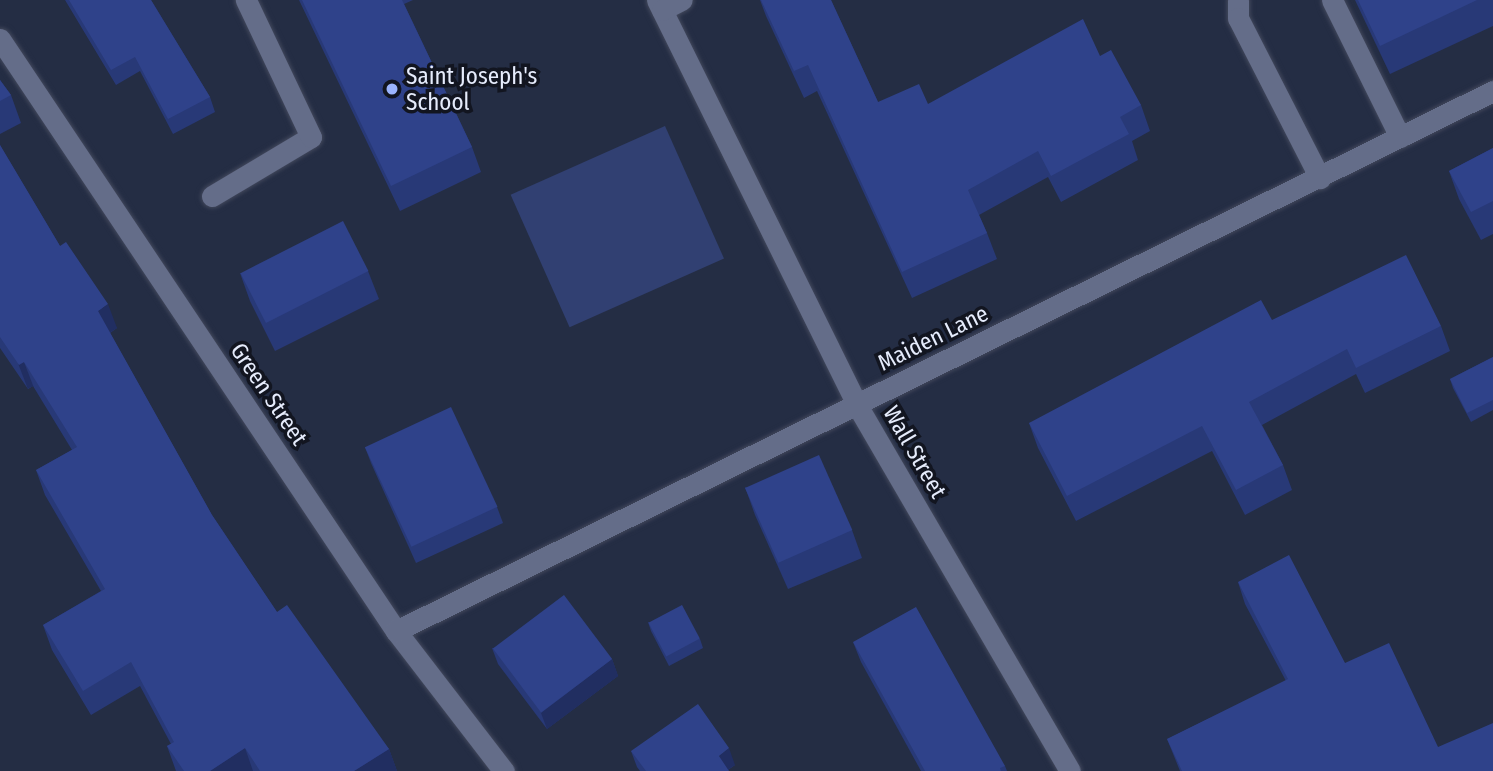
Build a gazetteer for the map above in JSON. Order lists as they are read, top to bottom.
{
  "streets": {
    "street": ["Maiden Lane", "Green Street", "Wall Street"]
  },
  "crossings": [
    ["Maiden Lane", "Green Street"],
    ["Maiden Lane", "Wall Street"]
  ],
  "places": ["Saint Joseph's School"]
}
